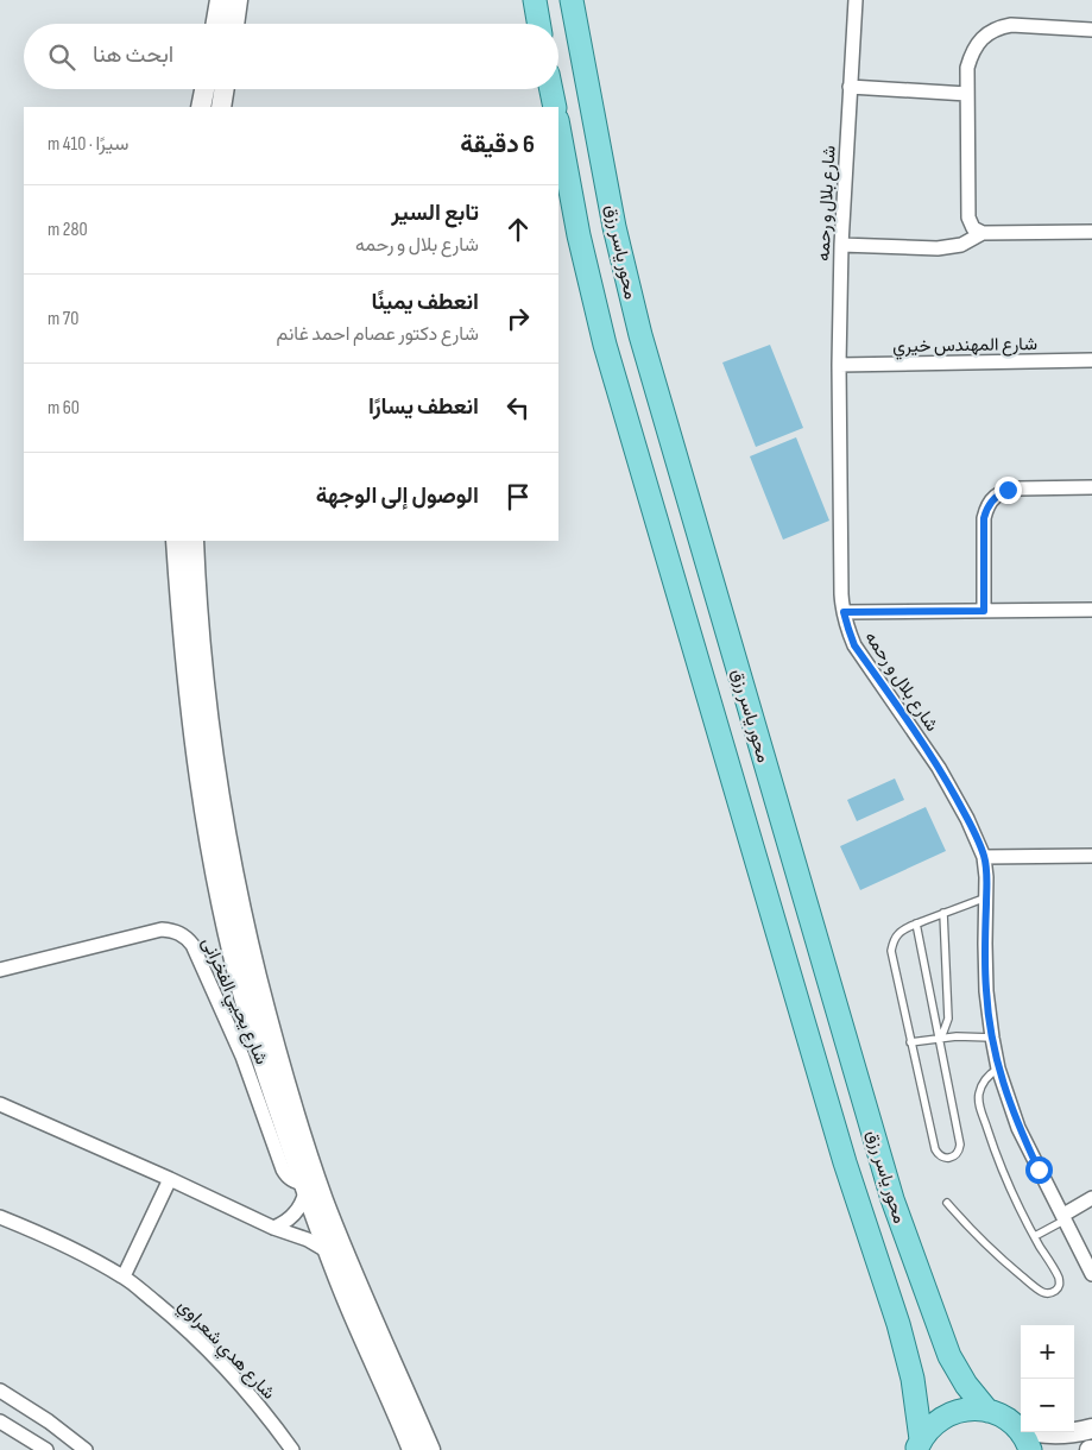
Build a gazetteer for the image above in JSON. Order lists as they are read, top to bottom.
{
  "streets": {
    "main road": ["محور ياسر رزق"],
    "street": [
      "شارع بلال و رحمه",
      "شارع المهندس خيري",
      "شارع يحيي الفخرانى",
      "شارع هدي شعراوي"
    ]
  },
  "crossings": [
    ["شارع بلال و رحمه", "شارع المهندس خيري"]
  ],
  "page": {
    "search": "ابحث هنا",
    "heading": ["6 دقيقة", "سيرًا · 410 m"],
    "list": [
      ["تابع السير", "شارع بلال و رحمه", "280 m"],
      ["انعطف يمينًا", "شارع دكتور عصام احمد غانم", "70 m"],
      ["انعطف يسارًا", "60 m"],
      "الوصول إلى الوجهة"
    ],
    "map_buttons": ["+", "−"]
  }
}
